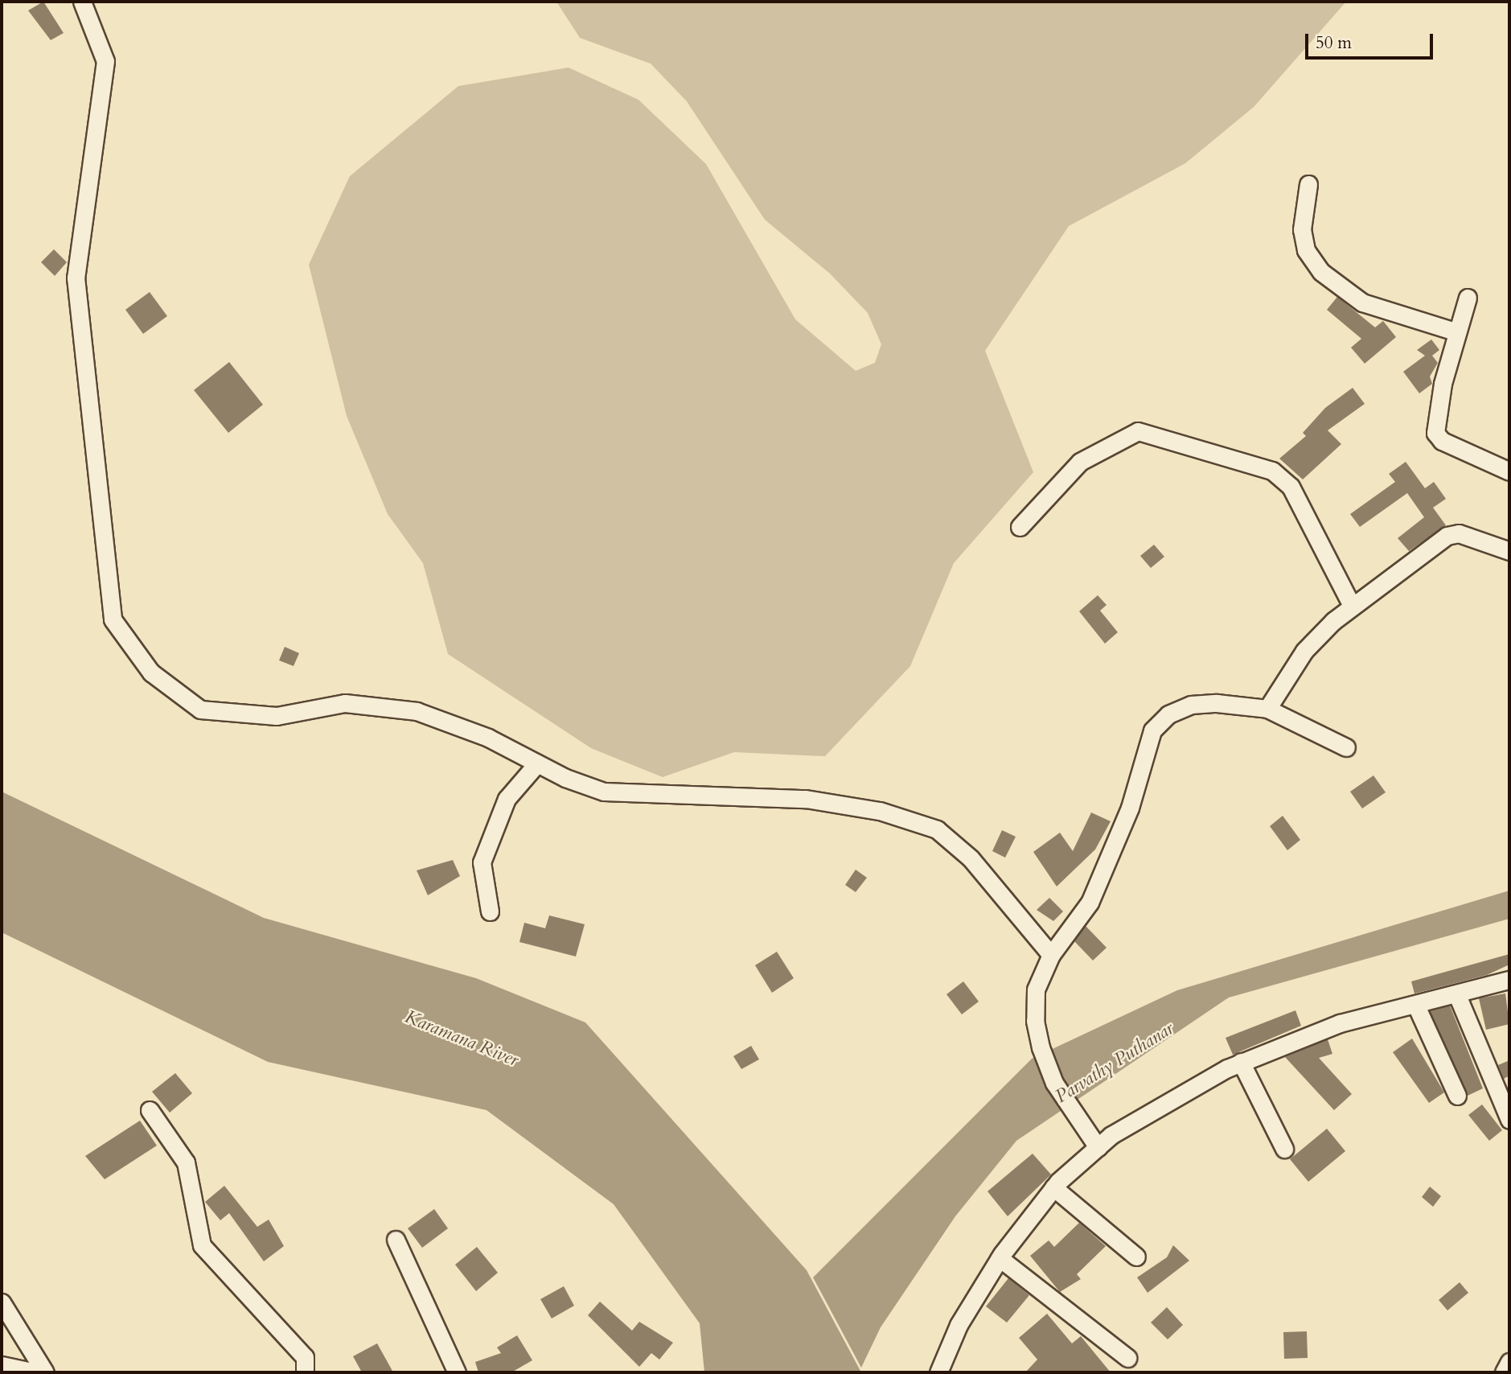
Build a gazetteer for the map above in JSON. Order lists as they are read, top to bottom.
{
  "water": ["Karamana River", "Parvathy Puthanar"],
  "scale_bar": "50 m"
}
